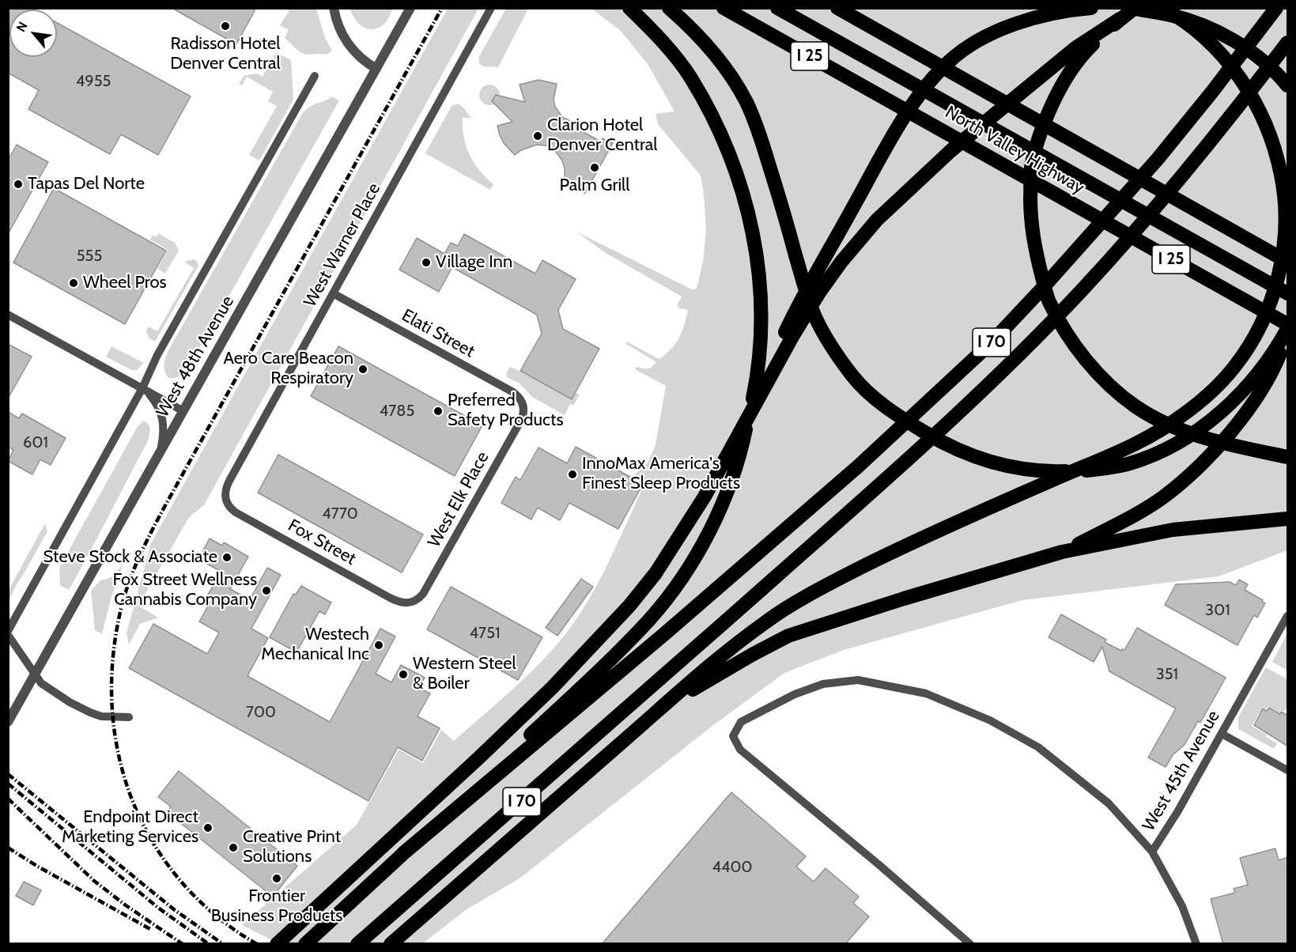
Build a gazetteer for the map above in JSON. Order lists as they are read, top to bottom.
{
  "streets": {
    "highway": ["I 25", "North Valley Highway", "I 70"],
    "street": [
      "West Warner Place",
      "Elati Street",
      "West 48th Avenue",
      "West Elk Place",
      "Fox Street",
      "West 45th Avenue"
    ]
  },
  "crossings": [
    ["West Warner Place", "Elati Street"],
    ["West Warner Place", "Fox Street"],
    ["Elati Street", "West Elk Place"],
    ["West Elk Place", "Fox Street"]
  ],
  "places": [
    "Radisson Hotel Denver Central",
    "Clarion Hotel Denver Central",
    "Palm Grill",
    "Tapas Del Norte",
    "Village Inn",
    "Wheel Pros",
    "Aero Care Beacon Respiratory",
    "Preferred Safety Products",
    "InnoMax America's Finest Sleep Products",
    "Steve Stock & Associate",
    "Fox Street Wellness Cannabis Company",
    "Westech Mechanical Inc",
    "Western Steel & Boiler",
    "Endpoint Direct Marketing Services",
    "Creative Print Solutions",
    "Frontier Business Products"
  ],
  "house_numbers": [
    "4955",
    "555",
    "4785",
    "601",
    "4770",
    "301",
    "4751",
    "351",
    "700",
    "4400"
  ],
  "north": "top left"
}
